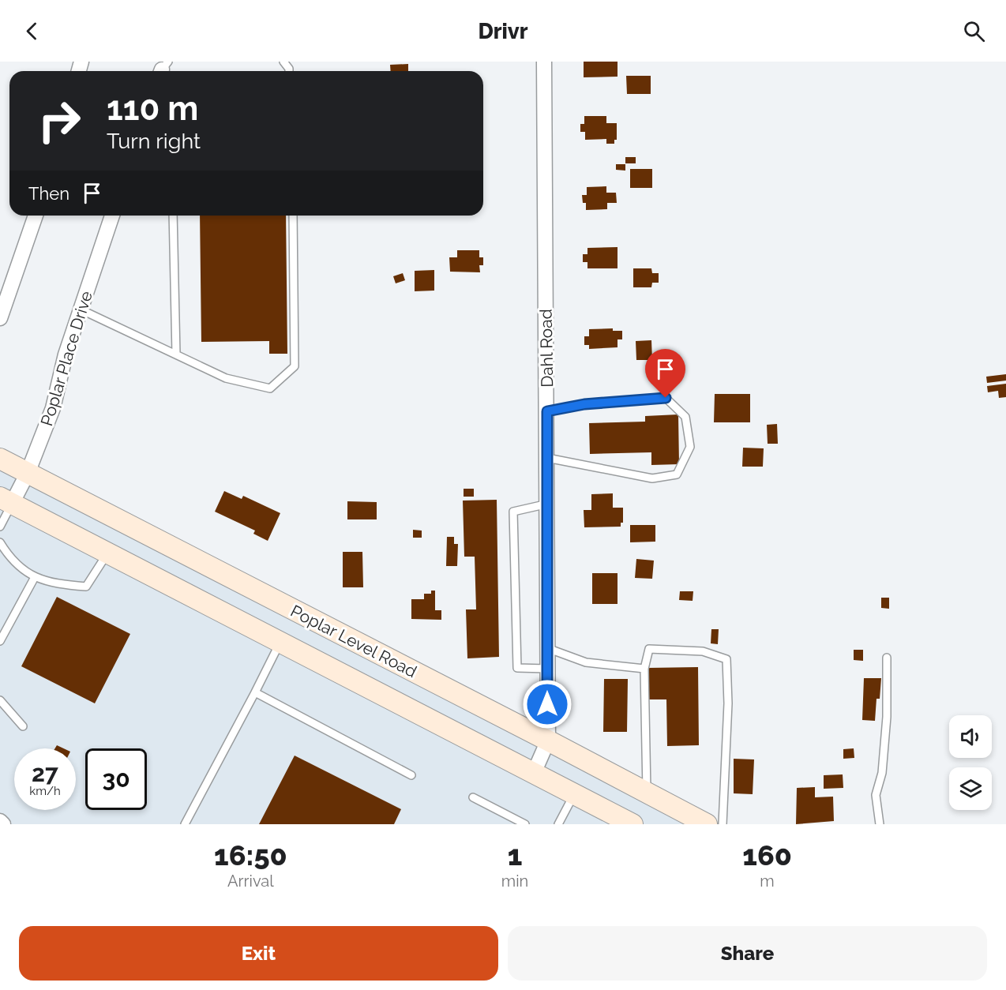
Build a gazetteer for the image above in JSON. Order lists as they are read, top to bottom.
{
  "streets": {
    "main road": ["Poplar Level Road"],
    "street": ["Dahl Road", "Poplar Place Drive"]
  },
  "crossings": [
    ["Dahl Road", "Poplar Level Road"],
    ["Poplar Place Drive", "Poplar Level Road"]
  ],
  "page": {
    "header": "Drivr",
    "turn": ["110 m", "Turn right"],
    "then": "Then",
    "speed": "27 km/h",
    "limit": "30",
    "eta": [
      "16:50",
      "Arrival",
      "1",
      "min",
      "160",
      "m"
    ],
    "buttons": ["Exit", "Share"]
  }
}
